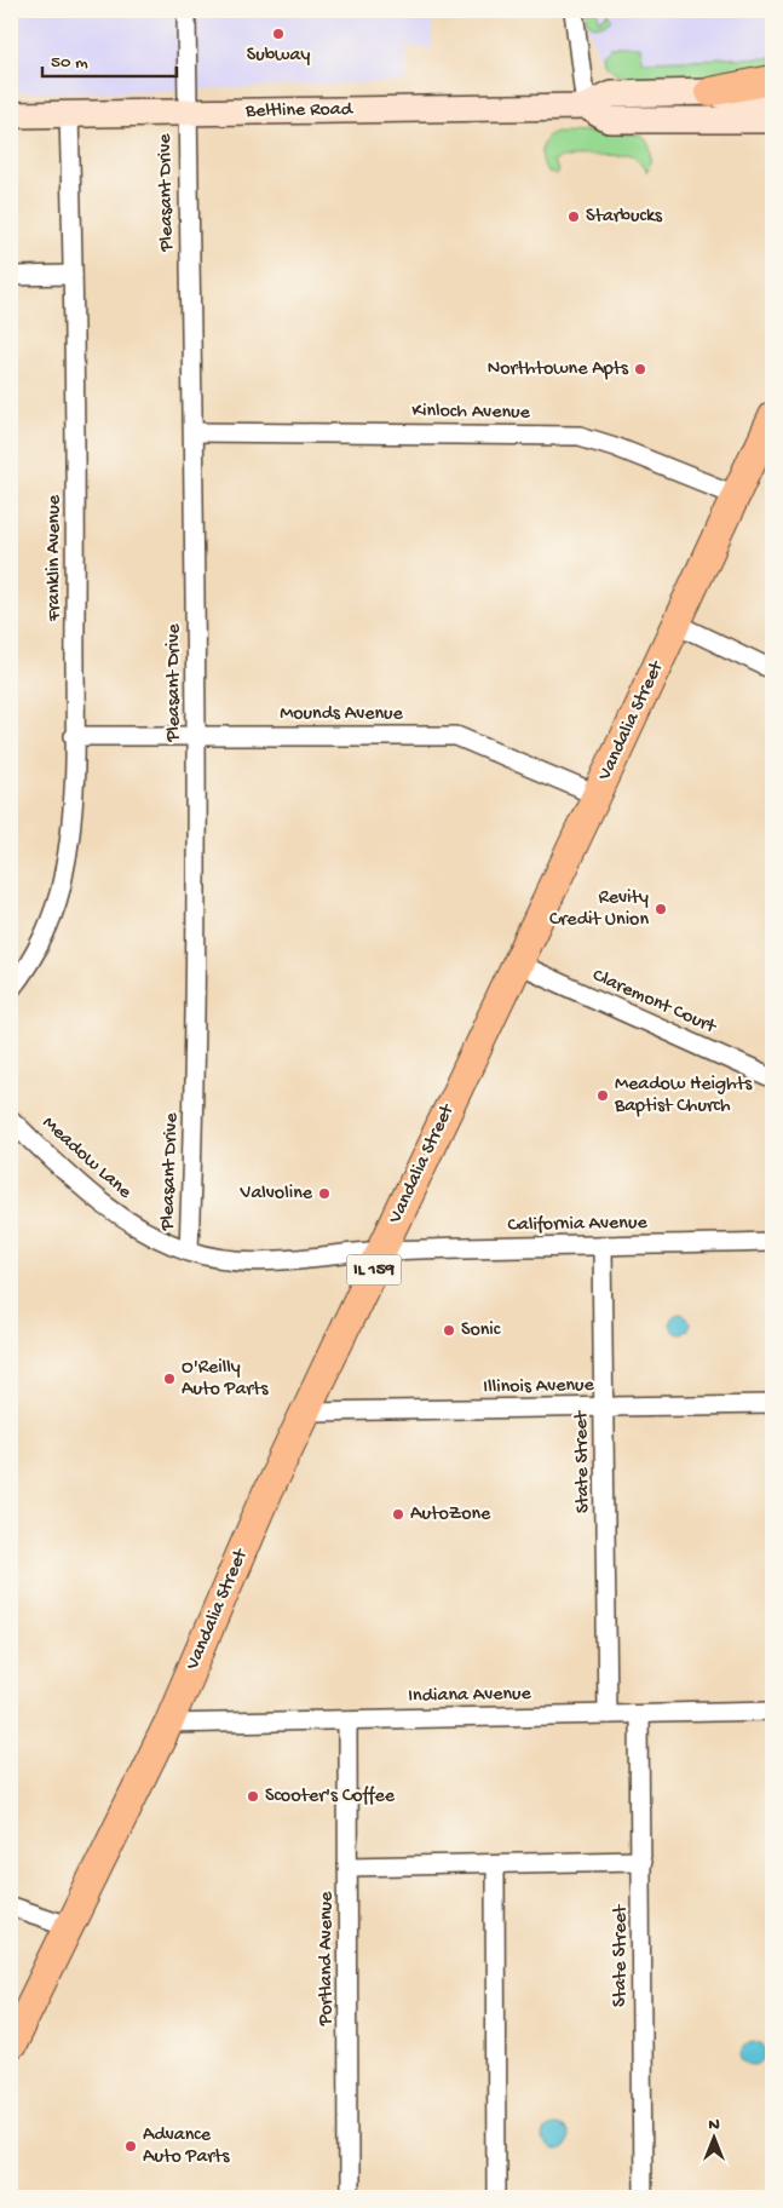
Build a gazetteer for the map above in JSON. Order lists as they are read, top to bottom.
{
  "streets": {
    "main road": ["Beltline Road", "Vandalia Street", "IL 159"],
    "street": [
      "Pleasant Drive",
      "Kinloch Avenue",
      "Franklin Avenue",
      "Mounds Avenue",
      "Claremont Court",
      "Meadow Lane",
      "California Avenue",
      "Illinois Avenue",
      "State Street",
      "Indiana Avenue",
      "Portland Avenue"
    ]
  },
  "crossings": [
    ["Beltline Road", "Pleasant Drive"],
    ["Beltline Road", "Franklin Avenue"],
    ["Pleasant Drive", "Kinloch Avenue"],
    ["Pleasant Drive", "Mounds Avenue"],
    ["Pleasant Drive", "Meadow Lane"],
    ["Kinloch Avenue", "Vandalia Street"],
    ["Franklin Avenue", "Mounds Avenue"],
    ["Mounds Avenue", "Vandalia Street"],
    ["Vandalia Street", "Claremont Court"],
    ["Vandalia Street", "Meadow Lane"],
    ["Vandalia Street", "California Avenue"],
    ["Vandalia Street", "Illinois Avenue"],
    ["Vandalia Street", "Indiana Avenue"],
    ["Meadow Lane", "California Avenue"],
    ["California Avenue", "State Street"],
    ["Illinois Avenue", "State Street"],
    ["State Street", "Indiana Avenue"],
    ["Indiana Avenue", "Portland Avenue"]
  ],
  "places": [
    "Subway",
    "Starbucks",
    "Northtowne Apts",
    "Revity Credit Union",
    "Meadow Heights Baptist Church",
    "Valvoline",
    "Sonic",
    "O'Reilly Auto Parts",
    "AutoZone",
    "Scooter's Coffee",
    "Advance Auto Parts"
  ],
  "scale_bar": "50 m",
  "north": "top"
}
